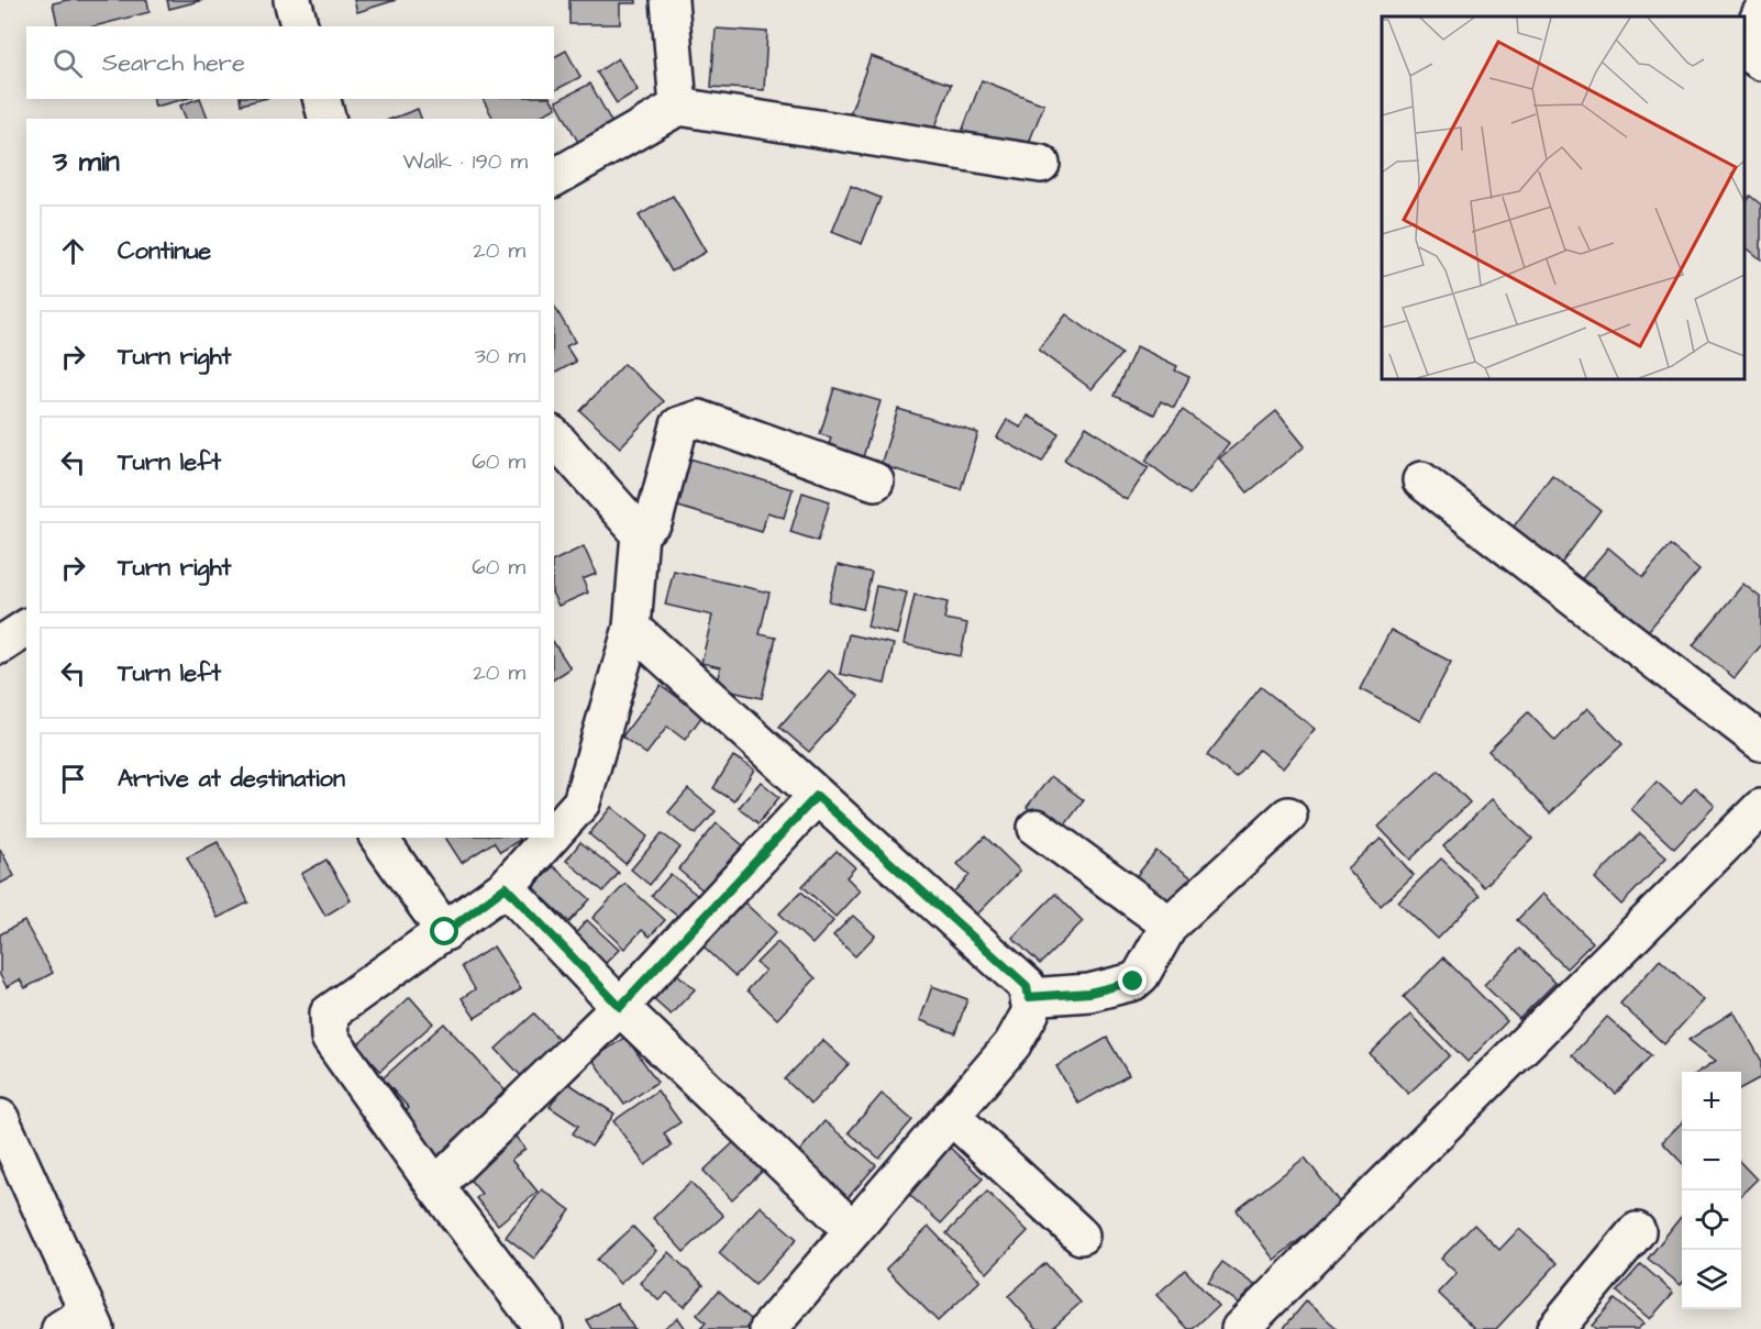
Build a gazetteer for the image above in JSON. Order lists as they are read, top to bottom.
{
  "page": {
    "search": "Search here",
    "heading": ["3 min", "Walk · 190 m"],
    "list": [
      ["Continue", "20 m"],
      ["Turn right", "30 m"],
      ["Turn left", "60 m"],
      ["Turn right", "60 m"],
      ["Turn left", "20 m"],
      "Arrive at destination"
    ],
    "map_buttons": ["+", "−"]
  }
}
